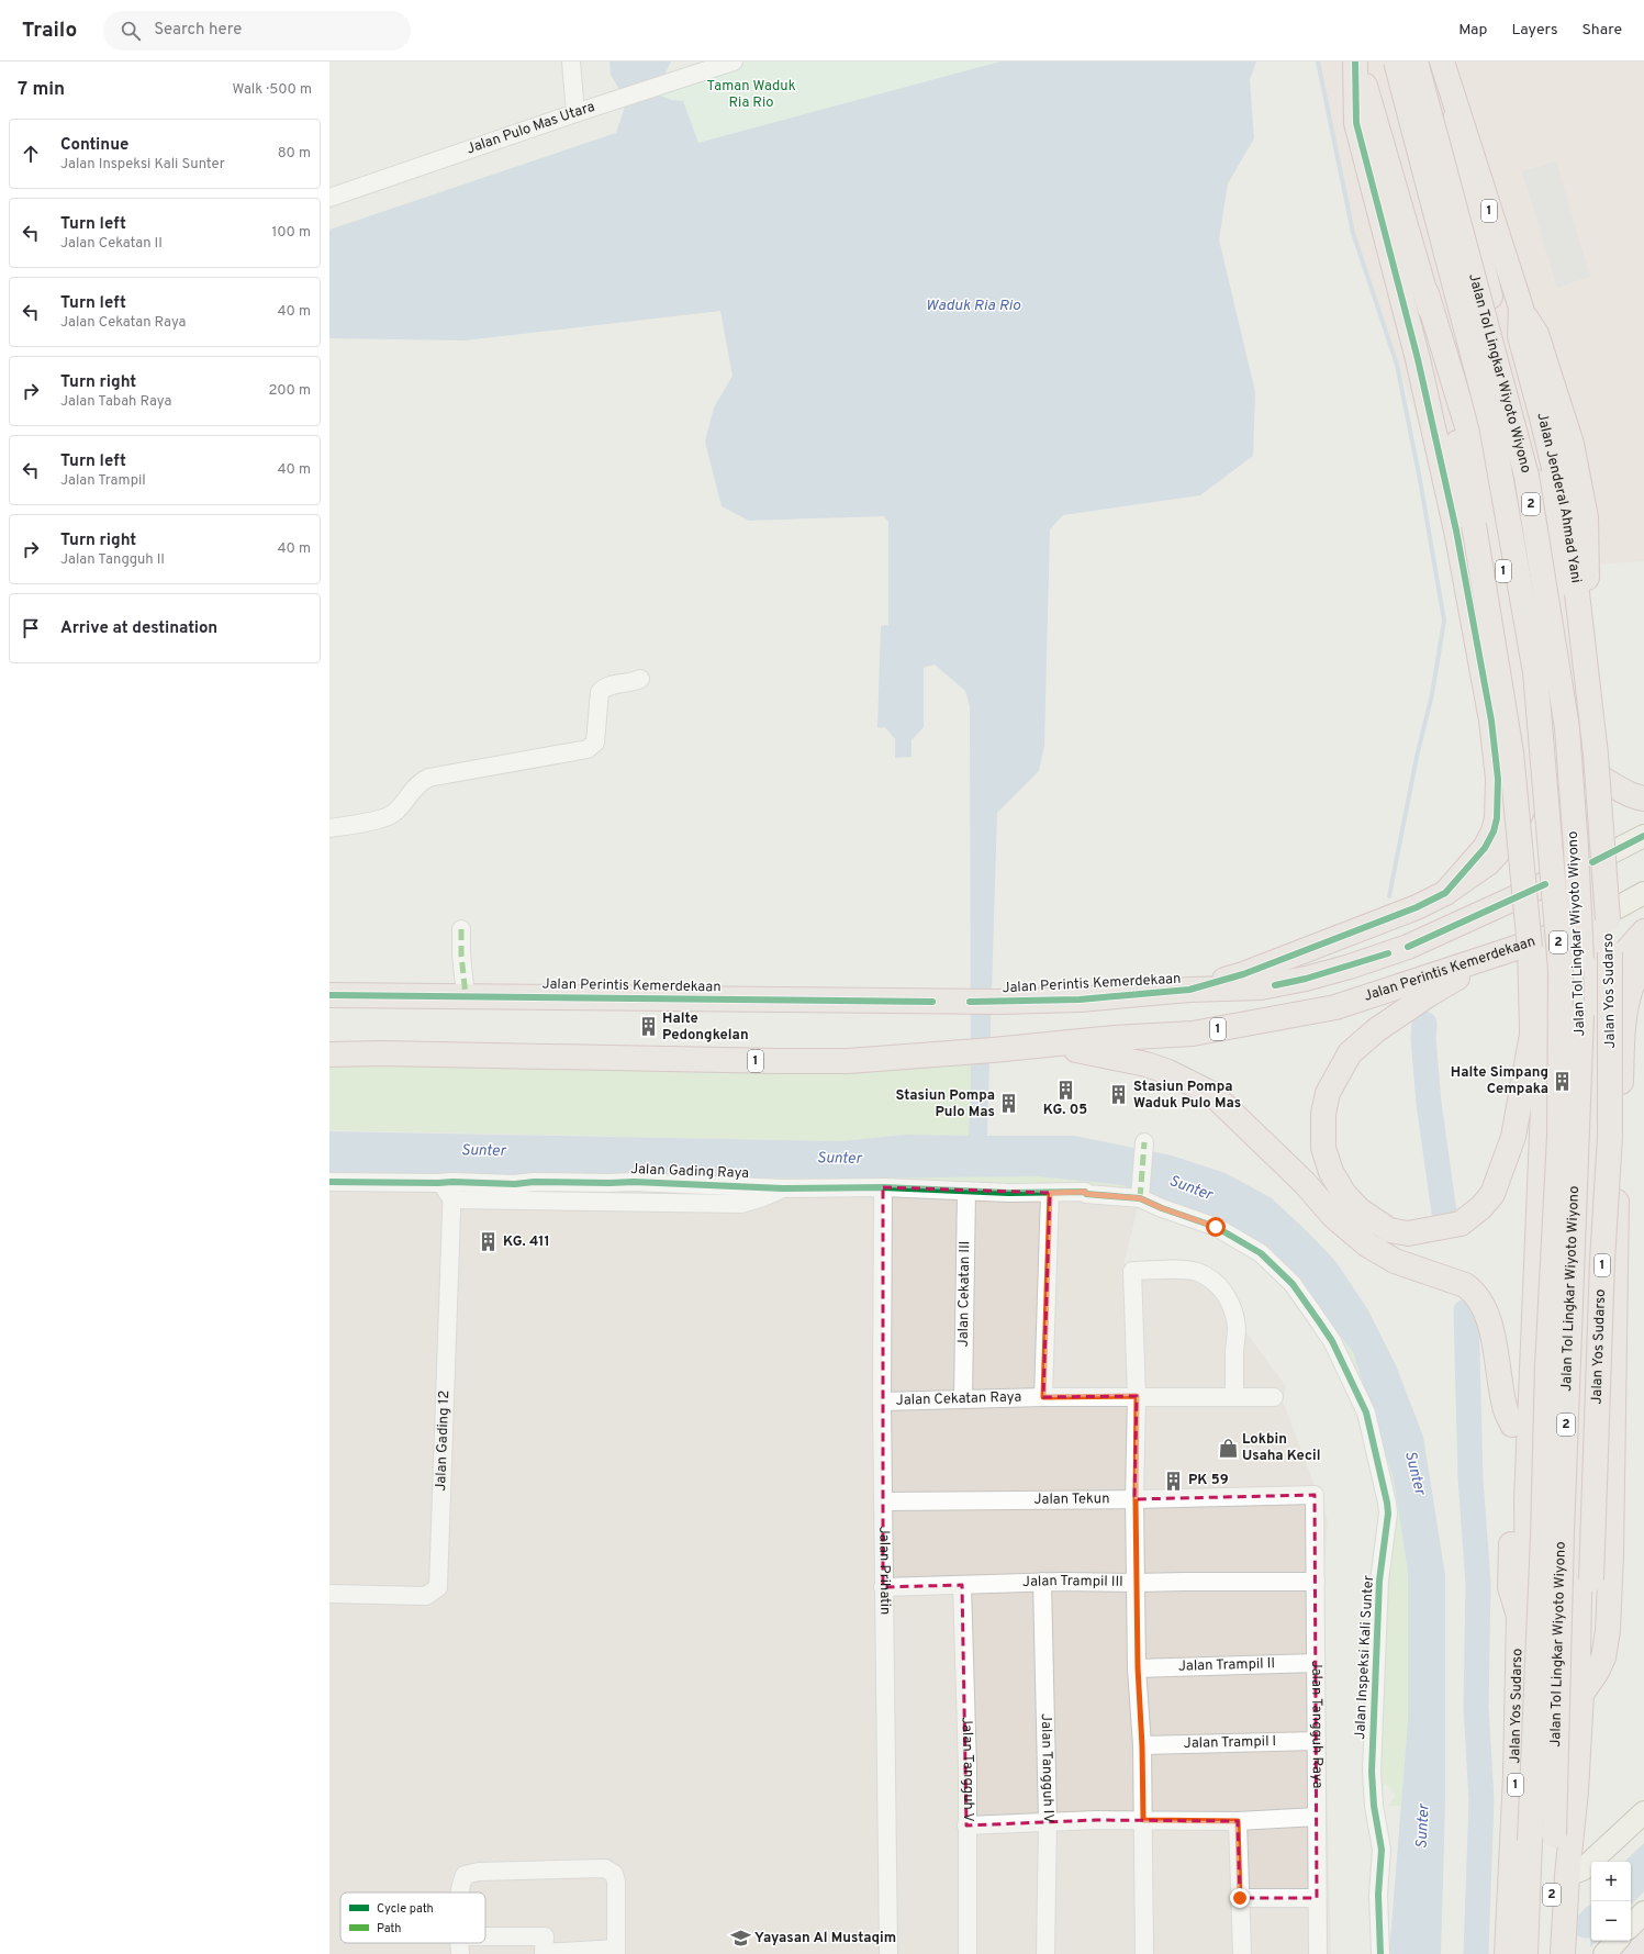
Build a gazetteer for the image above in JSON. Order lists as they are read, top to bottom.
{
  "streets": {
    "highway": [
      "1",
      "Jalan Tol Lingkar Wiyoto Wiyono",
      "Jalan Jenderal Ahmad Yani",
      "2",
      "Jalan Perintis Kemerdekaan",
      "Jalan Yos Sudarso"
    ],
    "street": [
      "Jalan Pulo Mas Utara",
      "Jalan Gading Raya",
      "Jalan Cekatan III",
      "Jalan Cekatan Raya",
      "Jalan Gading 12",
      "Jalan Tekun",
      "Jalan Prihatin",
      "Jalan Trampil III",
      "Jalan Inspeksi Kali Sunter",
      "Jalan Trampil II",
      "Jalan Tangguh Raya",
      "Jalan Trampil I",
      "Jalan Tangguh IV",
      "Jalan Tangguh V"
    ]
  },
  "crossings": [
    ["1", "Jalan Perintis Kemerdekaan"],
    ["1", "Jalan Yos Sudarso"],
    ["Jalan Jenderal Ahmad Yani", "Jalan Perintis Kemerdekaan"],
    ["Jalan Jenderal Ahmad Yani", "Jalan Yos Sudarso"],
    ["Jalan Perintis Kemerdekaan", "Jalan Yos Sudarso"],
    ["Jalan Gading Raya", "Jalan Cekatan III"],
    ["Jalan Gading Raya", "Jalan Gading 12"],
    ["Jalan Gading Raya", "Jalan Prihatin"],
    ["Jalan Gading Raya", "Jalan Inspeksi Kali Sunter"],
    ["Jalan Cekatan III", "Jalan Cekatan Raya"],
    ["Jalan Cekatan Raya", "Jalan Prihatin"],
    ["Jalan Tekun", "Jalan Prihatin"],
    ["Jalan Tekun", "Jalan Tangguh Raya"],
    ["Jalan Prihatin", "Jalan Trampil III"],
    ["Jalan Trampil III", "Jalan Tangguh Raya"],
    ["Jalan Trampil III", "Jalan Tangguh IV"],
    ["Jalan Trampil III", "Jalan Tangguh V"],
    ["Jalan Trampil II", "Jalan Tangguh Raya"],
    ["Jalan Tangguh Raya", "Jalan Trampil I"]
  ],
  "water": ["Waduk Ria Rio", "Sunter"],
  "parks": ["Taman Waduk Ria Rio"],
  "places": {
    "building": [
      "Halte Pedongkelan",
      "Halte Simpang Cempaka",
      "KG. 05",
      "Stasiun Pompa Waduk Pulo Mas",
      "Stasiun Pompa Pulo Mas",
      "KG. 411",
      "PK 59"
    ],
    "shop": ["Lokbin Usaha Kecil"],
    "school or university": ["Yayasan Al Mustaqim"]
  },
  "legend": ["Cycle path", "Path"],
  "page": {
    "header": "Trailo",
    "search": "Search here",
    "nav": ["Map", "Layers", "Share"],
    "heading": ["7 min", "Walk · 500 m"],
    "list": [
      ["Continue", "Jalan Inspeksi Kali Sunter", "80 m"],
      ["Turn left", "Jalan Cekatan II", "100 m"],
      ["Turn left", "Jalan Cekatan Raya", "40 m"],
      ["Turn right", "Jalan Tabah Raya", "200 m"],
      ["Turn left", "Jalan Trampil", "40 m"],
      ["Turn right", "Jalan Tangguh II", "40 m"],
      "Arrive at destination"
    ],
    "map_buttons": ["+", "−"]
  }
}
